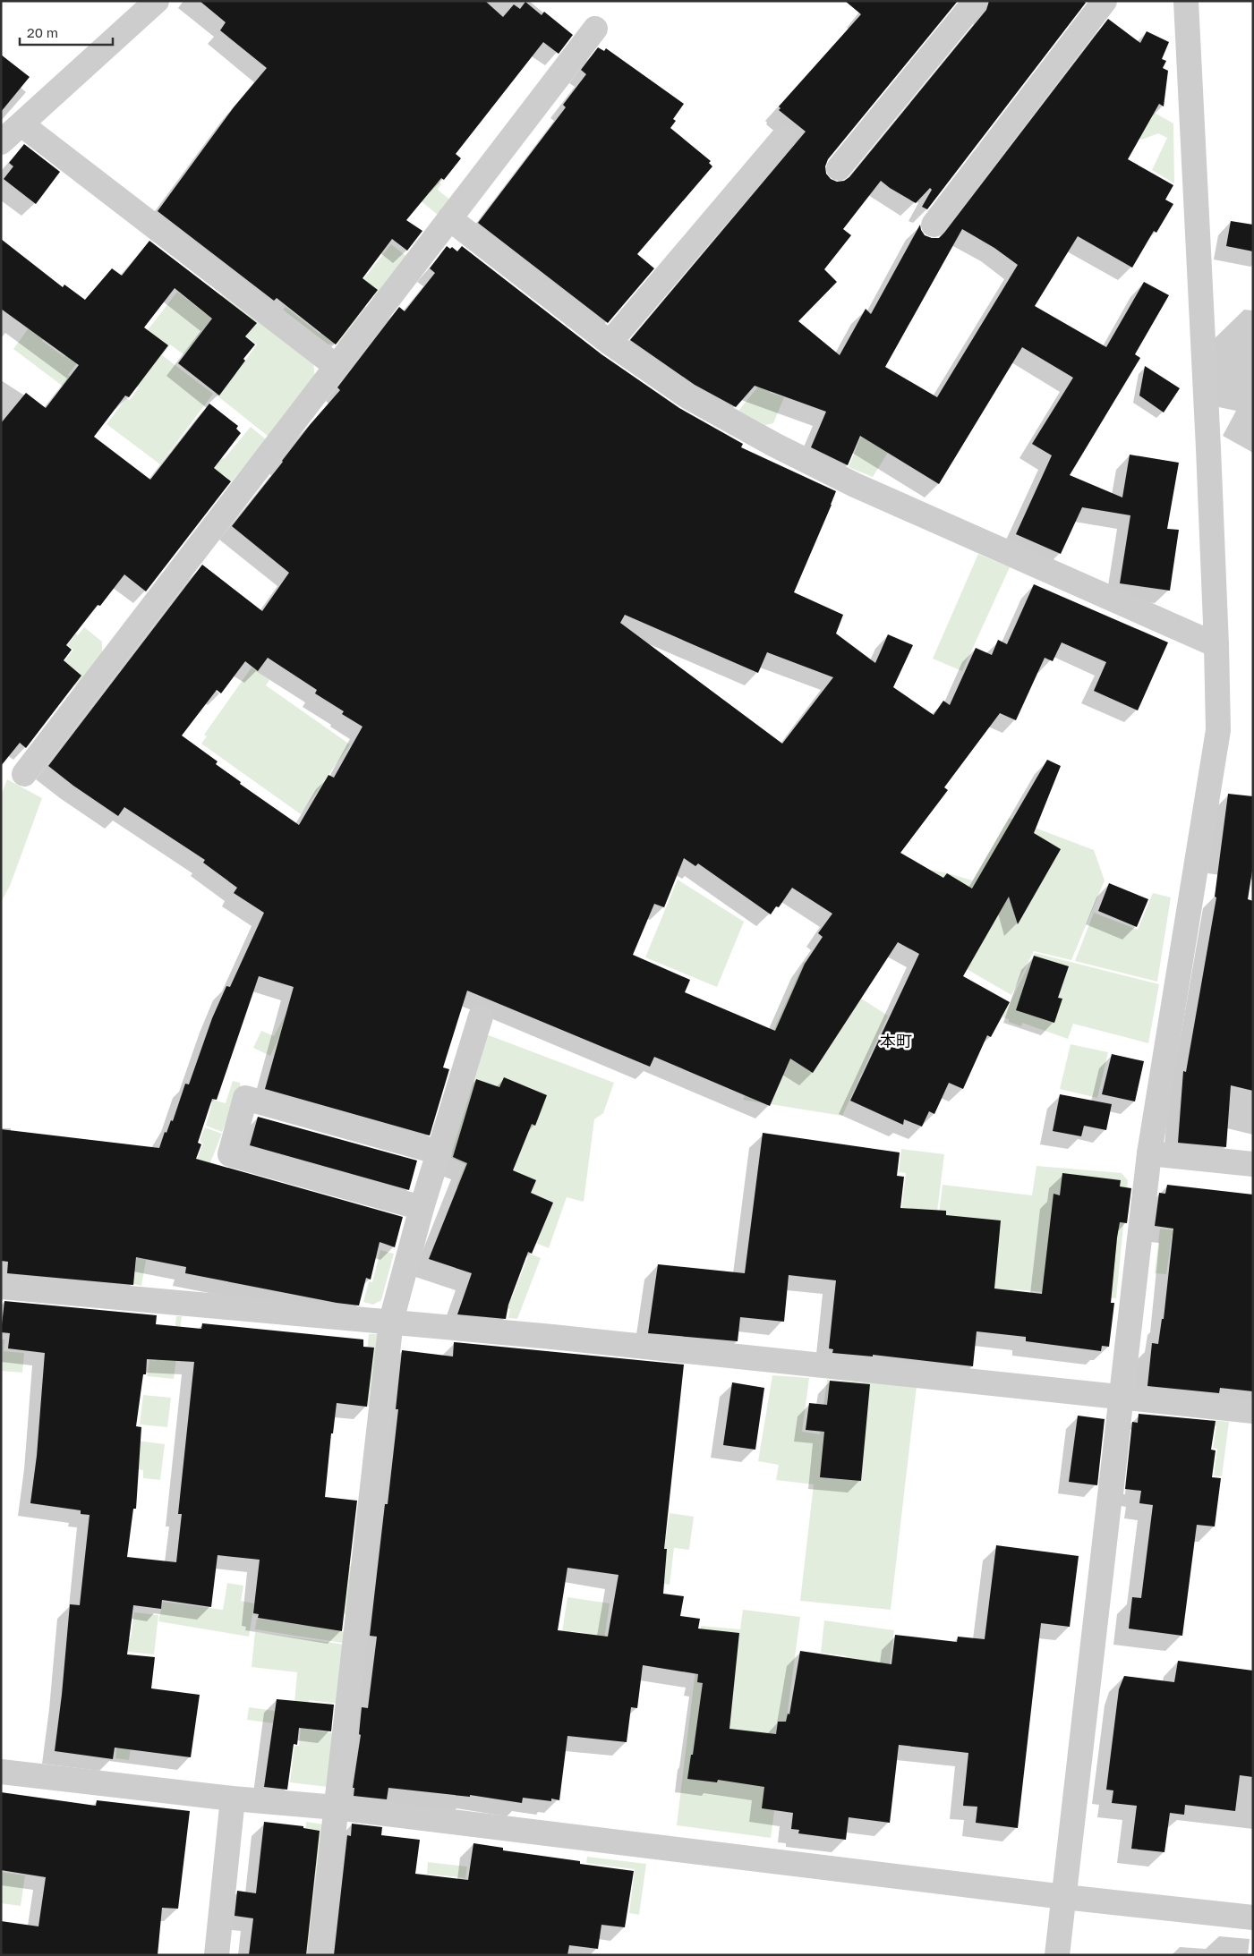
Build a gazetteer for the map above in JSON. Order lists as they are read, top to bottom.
{
  "districts": ["本町"],
  "scale_bar": "20 m"
}
